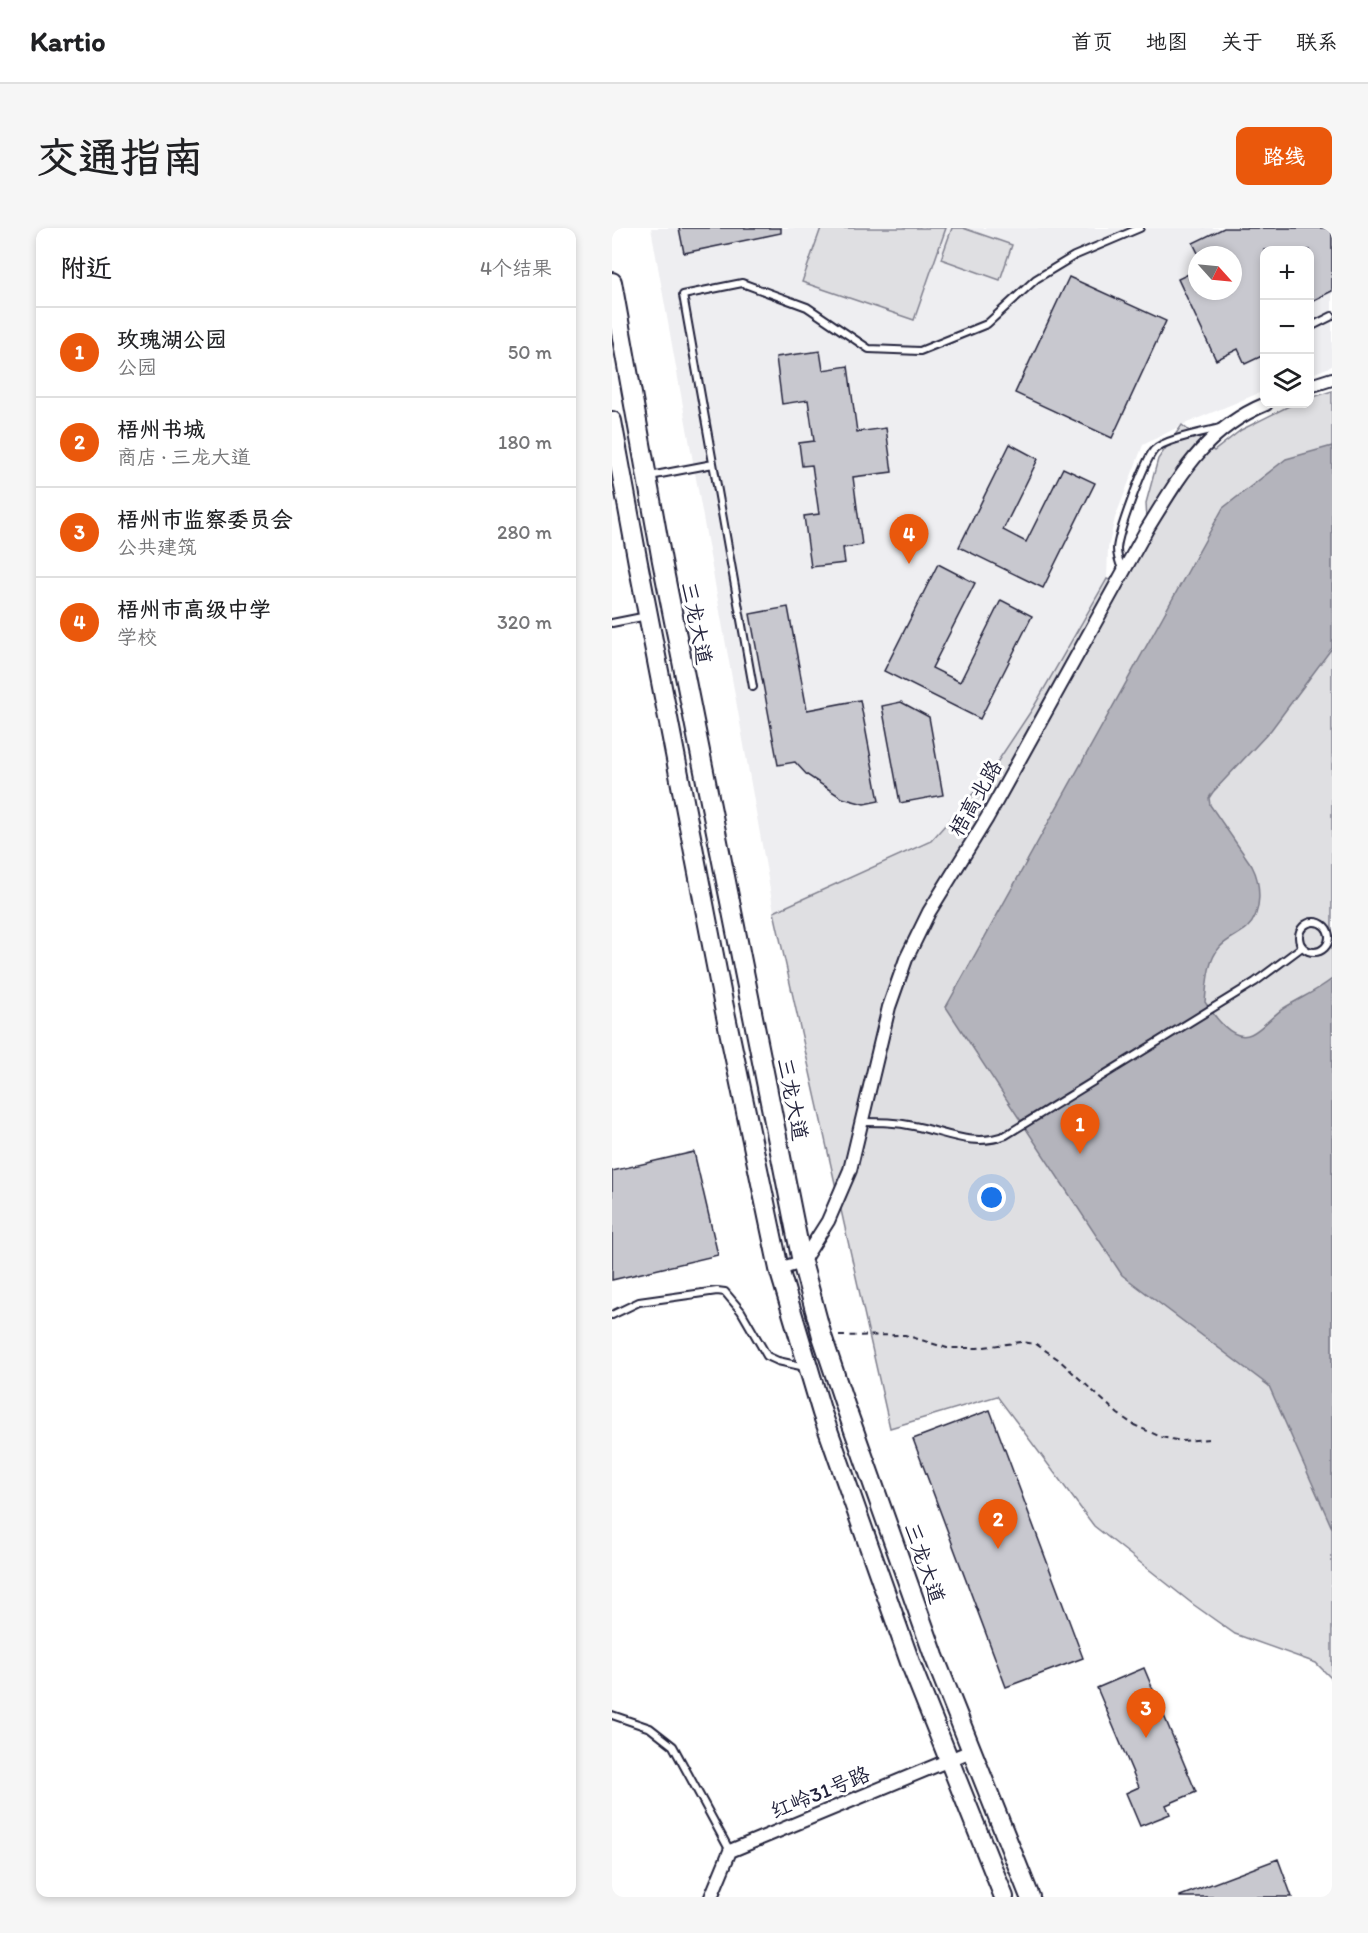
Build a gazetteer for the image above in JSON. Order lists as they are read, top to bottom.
{
  "streets": {
    "main road": ["三龙大道"],
    "street": ["梧高北路", "红岭31号路"]
  },
  "crossings": [
    ["三龙大道", "梧高北路"],
    ["三龙大道", "红岭31号路"]
  ],
  "north": "bottom right",
  "page": {
    "header": "Kartio",
    "nav": [
      "首页",
      "地图",
      "关于",
      "联系"
    ],
    "buttons": "路线",
    "title": "交通指南",
    "heading": ["附近", "4个结果"],
    "map_buttons": ["+", "−"],
    "list": [
      {
        "mark": "1",
        "name": "玫瑰湖公园",
        "note": "公园",
        "value": "50 m"
      },
      {
        "mark": "2",
        "name": "梧州书城",
        "note": "商店 · 三龙大道",
        "value": "180 m"
      },
      {
        "mark": "3",
        "name": "梧州市监察委员会",
        "note": "公共建筑",
        "value": "280 m"
      },
      {
        "mark": "4",
        "name": "梧州市高级中学",
        "note": "学校",
        "value": "320 m"
      }
    ],
    "pins": [
      "4",
      "1",
      "2",
      "3"
    ]
  }
}
